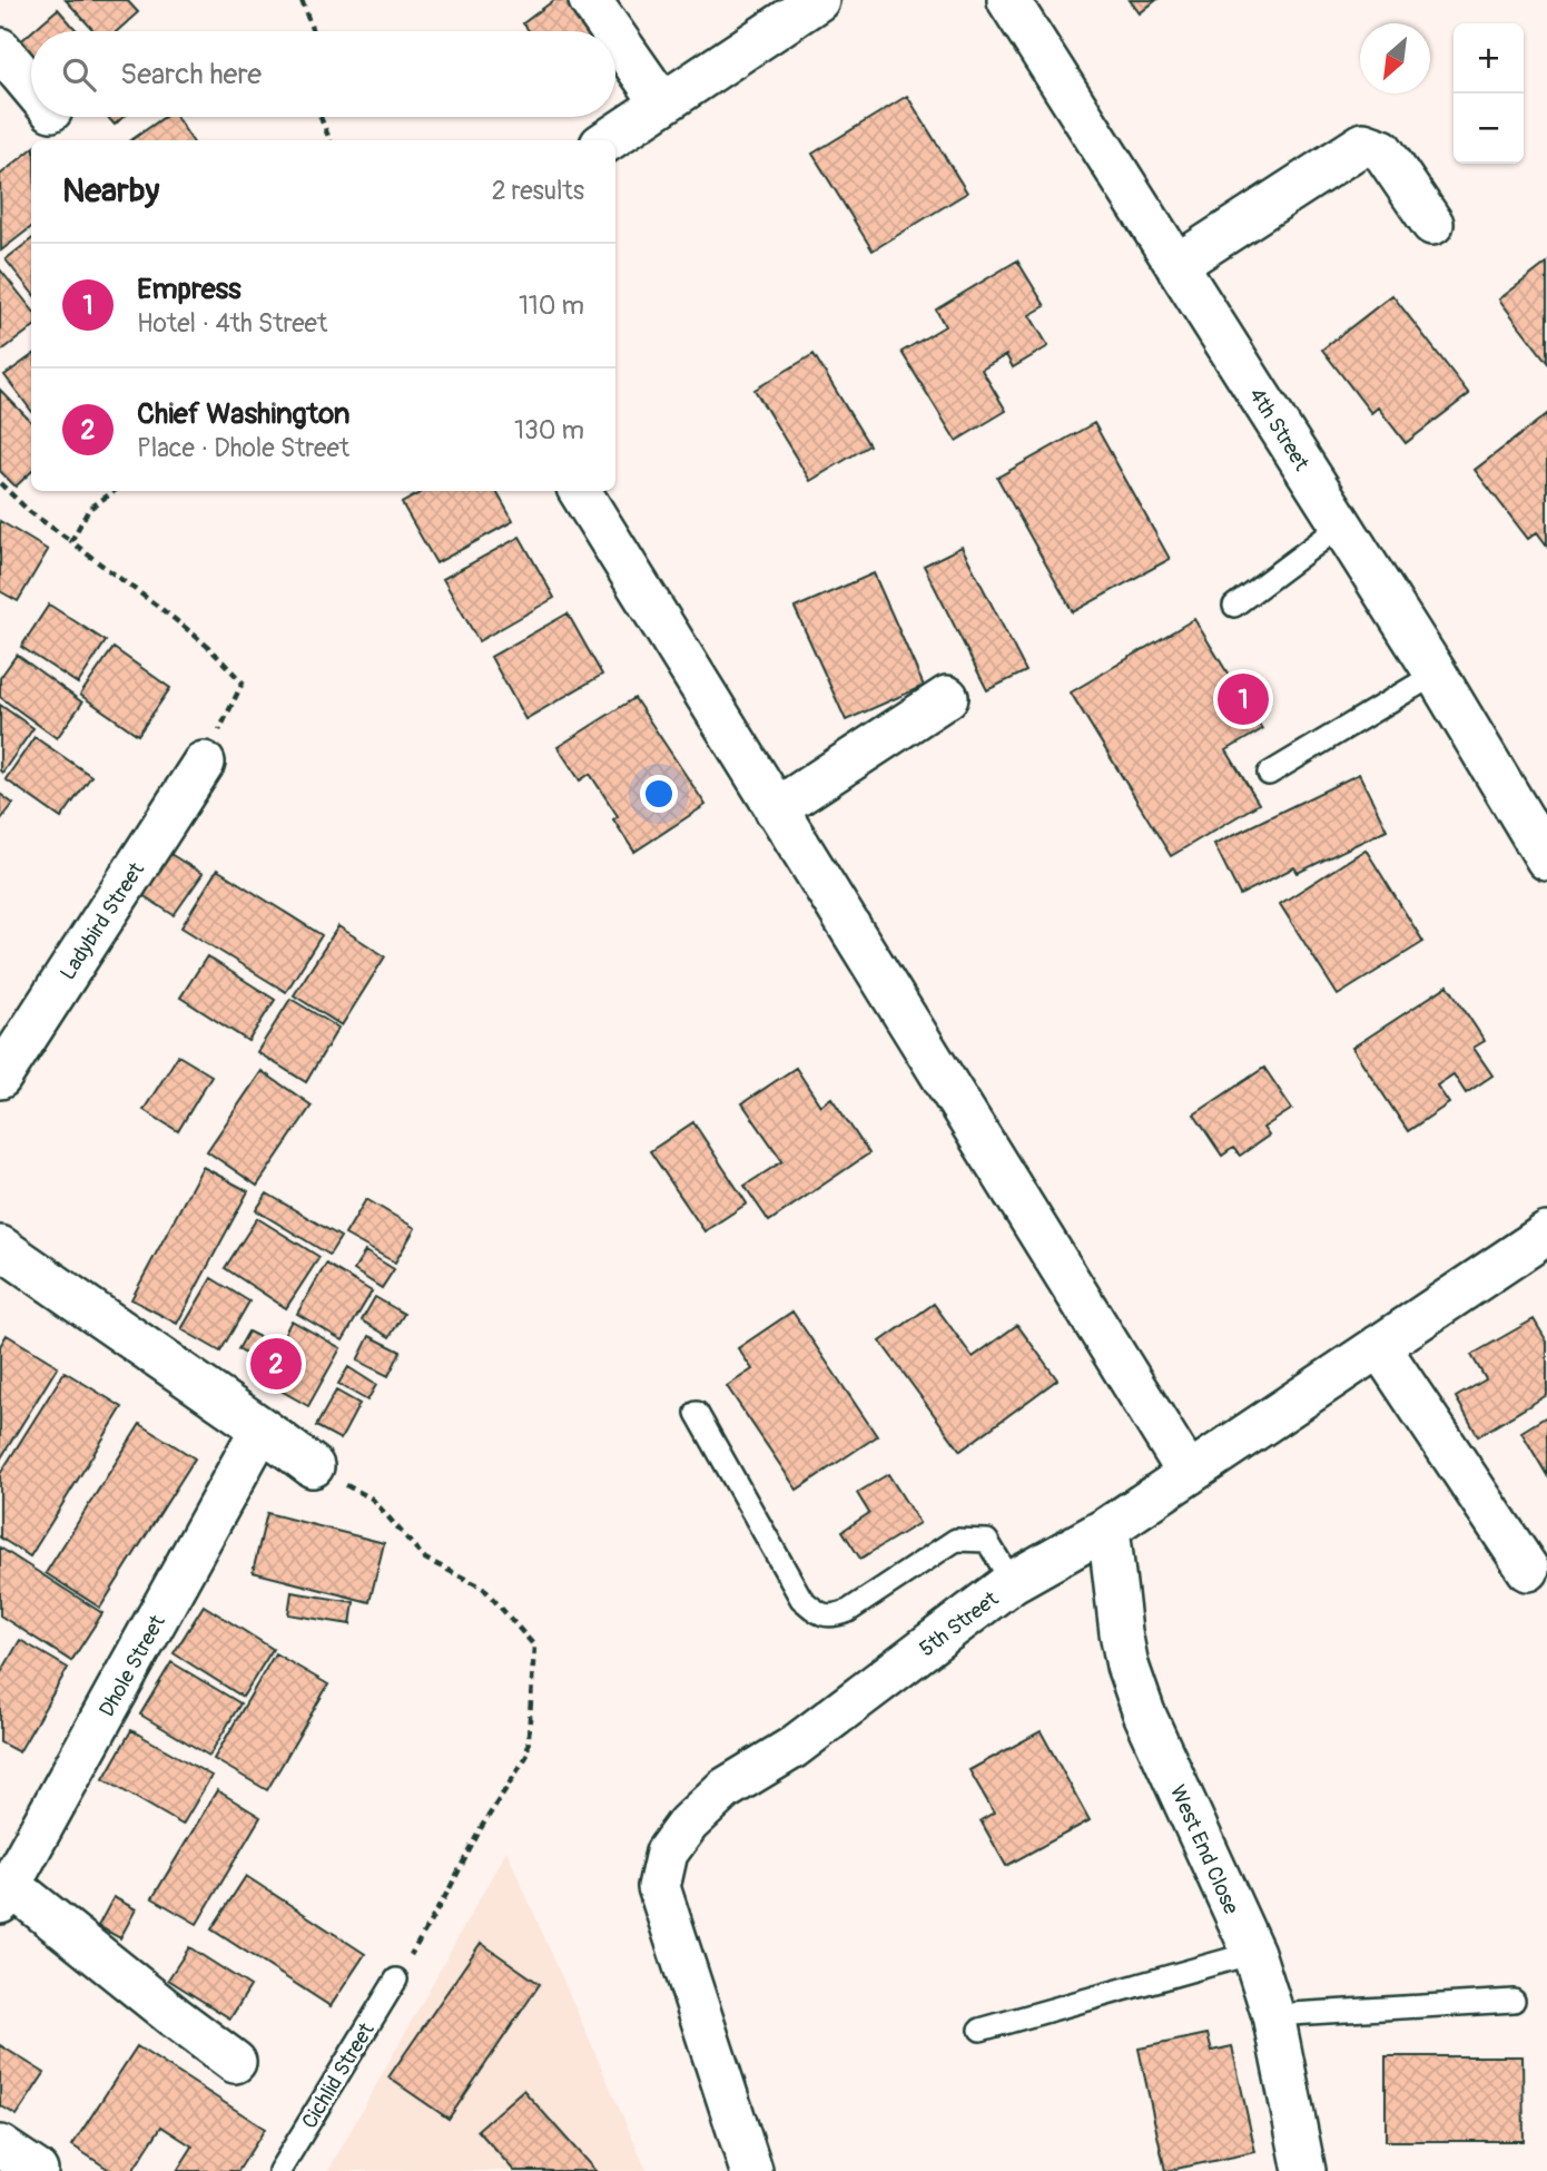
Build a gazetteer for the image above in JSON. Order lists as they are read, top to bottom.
{
  "streets": {
    "street": [
      "4th Street",
      "Ladybird Street",
      "5th Street",
      "Dhole Street",
      "West End Close"
    ],
    "lane": ["Cichlid Street"]
  },
  "crossings": [
    ["5th Street", "West End Close"]
  ],
  "north": "bottom left",
  "page": {
    "map_buttons": ["+", "−"],
    "search": "Search here",
    "heading": ["Nearby", "2 results"],
    "list": [
      {
        "mark": "1",
        "name": "Empress",
        "note": "Hotel · 4th Street",
        "value": "110 m"
      },
      {
        "mark": "2",
        "name": "Chief Washington",
        "note": "Place · Dhole Street",
        "value": "130 m"
      }
    ],
    "pins": ["1", "2"]
  }
}
